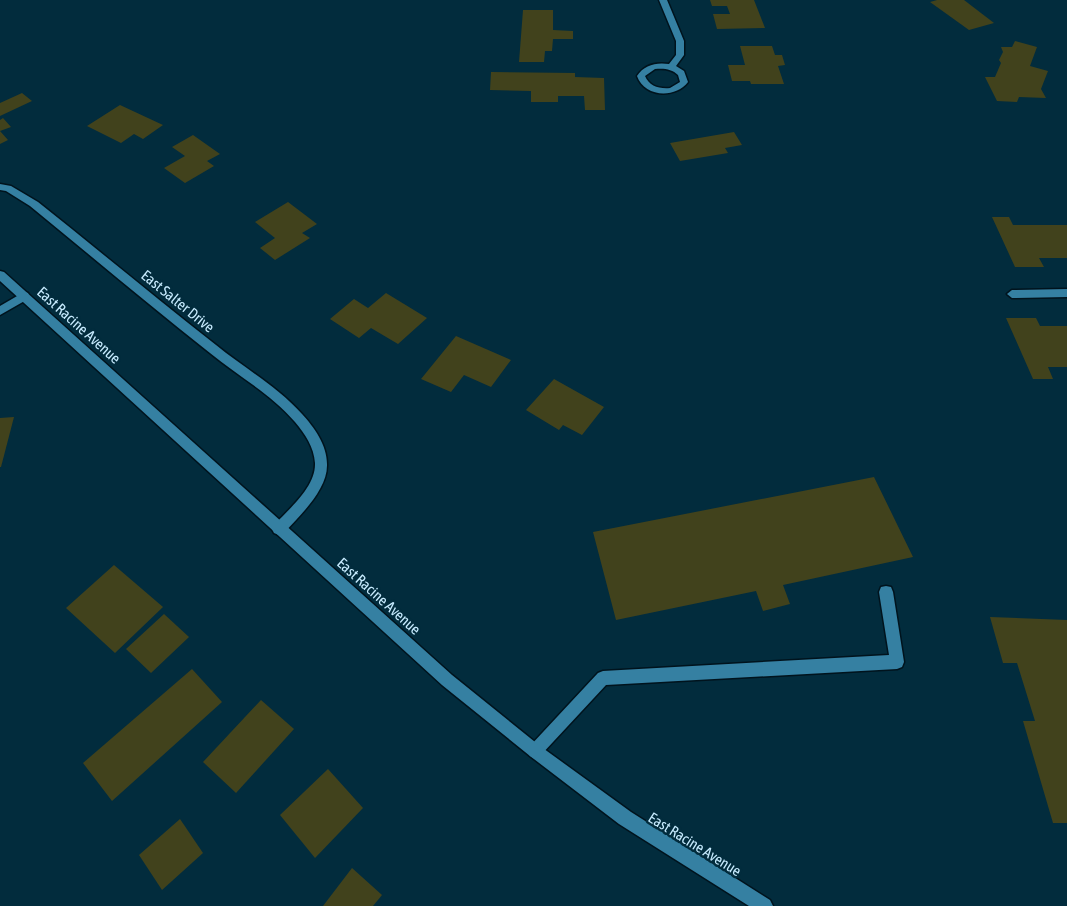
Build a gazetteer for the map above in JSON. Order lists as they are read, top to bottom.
{
  "streets": {
    "street": ["East Salter Drive", "East Racine Avenue"]
  },
  "crossings": [
    ["East Salter Drive", "East Racine Avenue"]
  ]
}
